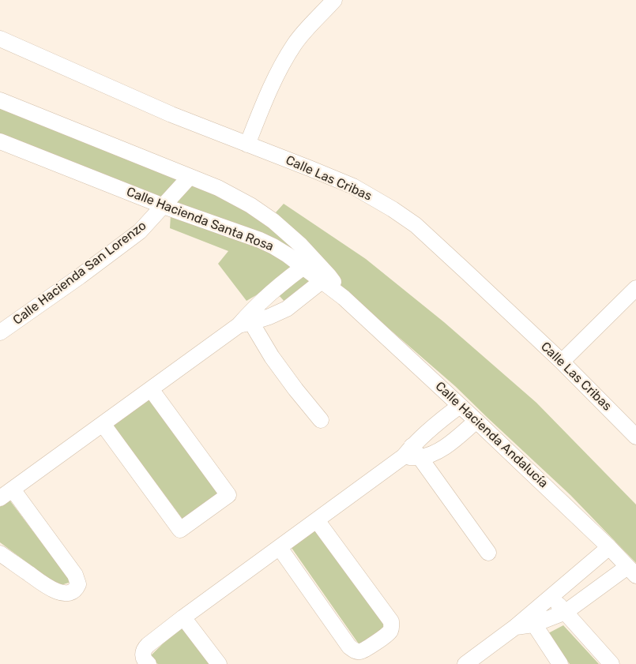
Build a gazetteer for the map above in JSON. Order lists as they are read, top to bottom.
{
  "streets": {
    "street": [
      "Calle Las Cribas",
      "Calle Hacienda Santa Rosa",
      "Calle Hacienda San Lorenzo",
      "Calle Hacienda Andalucía"
    ]
  },
  "crossings": [
    ["Calle Hacienda Santa Rosa", "Calle Hacienda San Lorenzo"],
    ["Calle Hacienda Santa Rosa", "Calle Hacienda Andalucía"]
  ]
}
